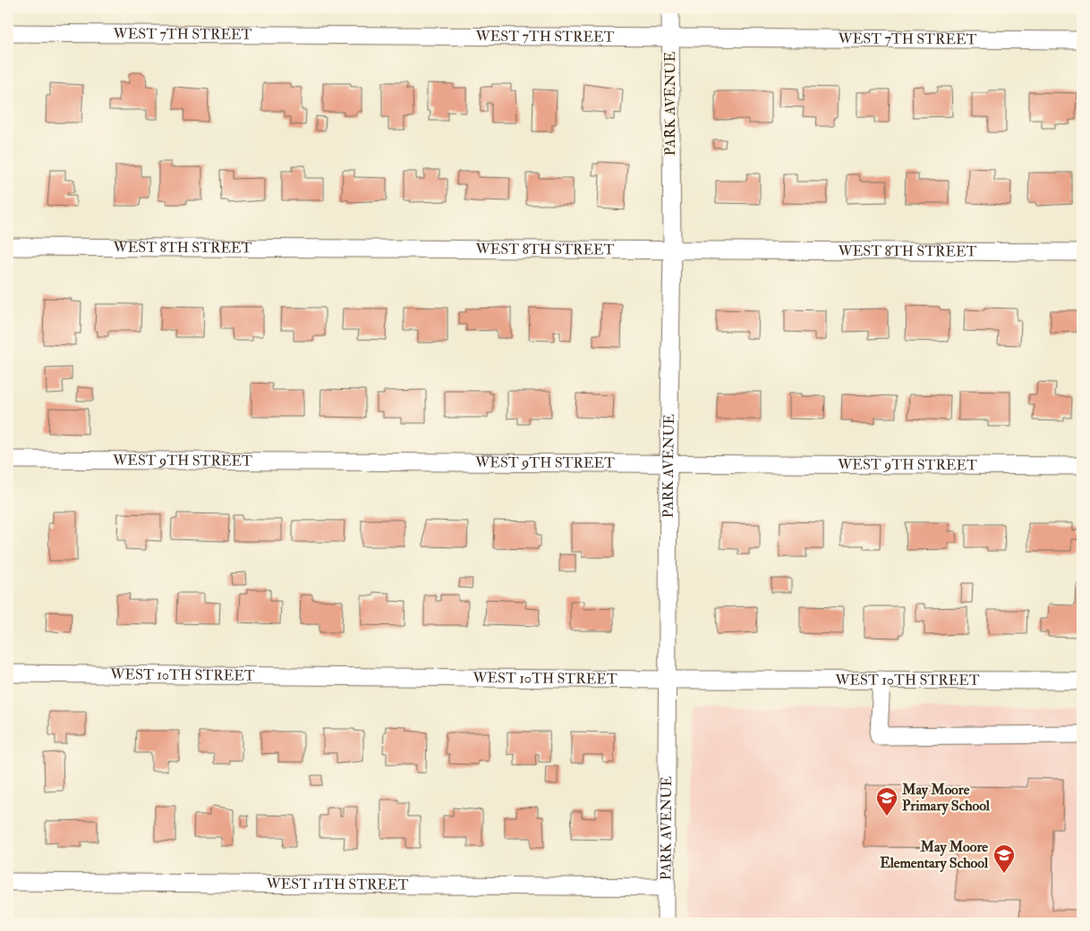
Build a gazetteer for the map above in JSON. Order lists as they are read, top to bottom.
{
  "streets": {
    "street": [
      "WEST 7TH STREET",
      "PARK AVENUE",
      "WEST 8TH STREET",
      "WEST 9TH STREET",
      "WEST 10TH STREET",
      "WEST 11TH STREET"
    ]
  },
  "crossings": [
    ["WEST 7TH STREET", "PARK AVENUE"],
    ["PARK AVENUE", "WEST 8TH STREET"],
    ["PARK AVENUE", "WEST 9TH STREET"],
    ["PARK AVENUE", "WEST 10TH STREET"],
    ["PARK AVENUE", "WEST 11TH STREET"]
  ],
  "places": {
    "school or university": ["May Moore Primary School", "May Moore Elementary School"]
  }
}
